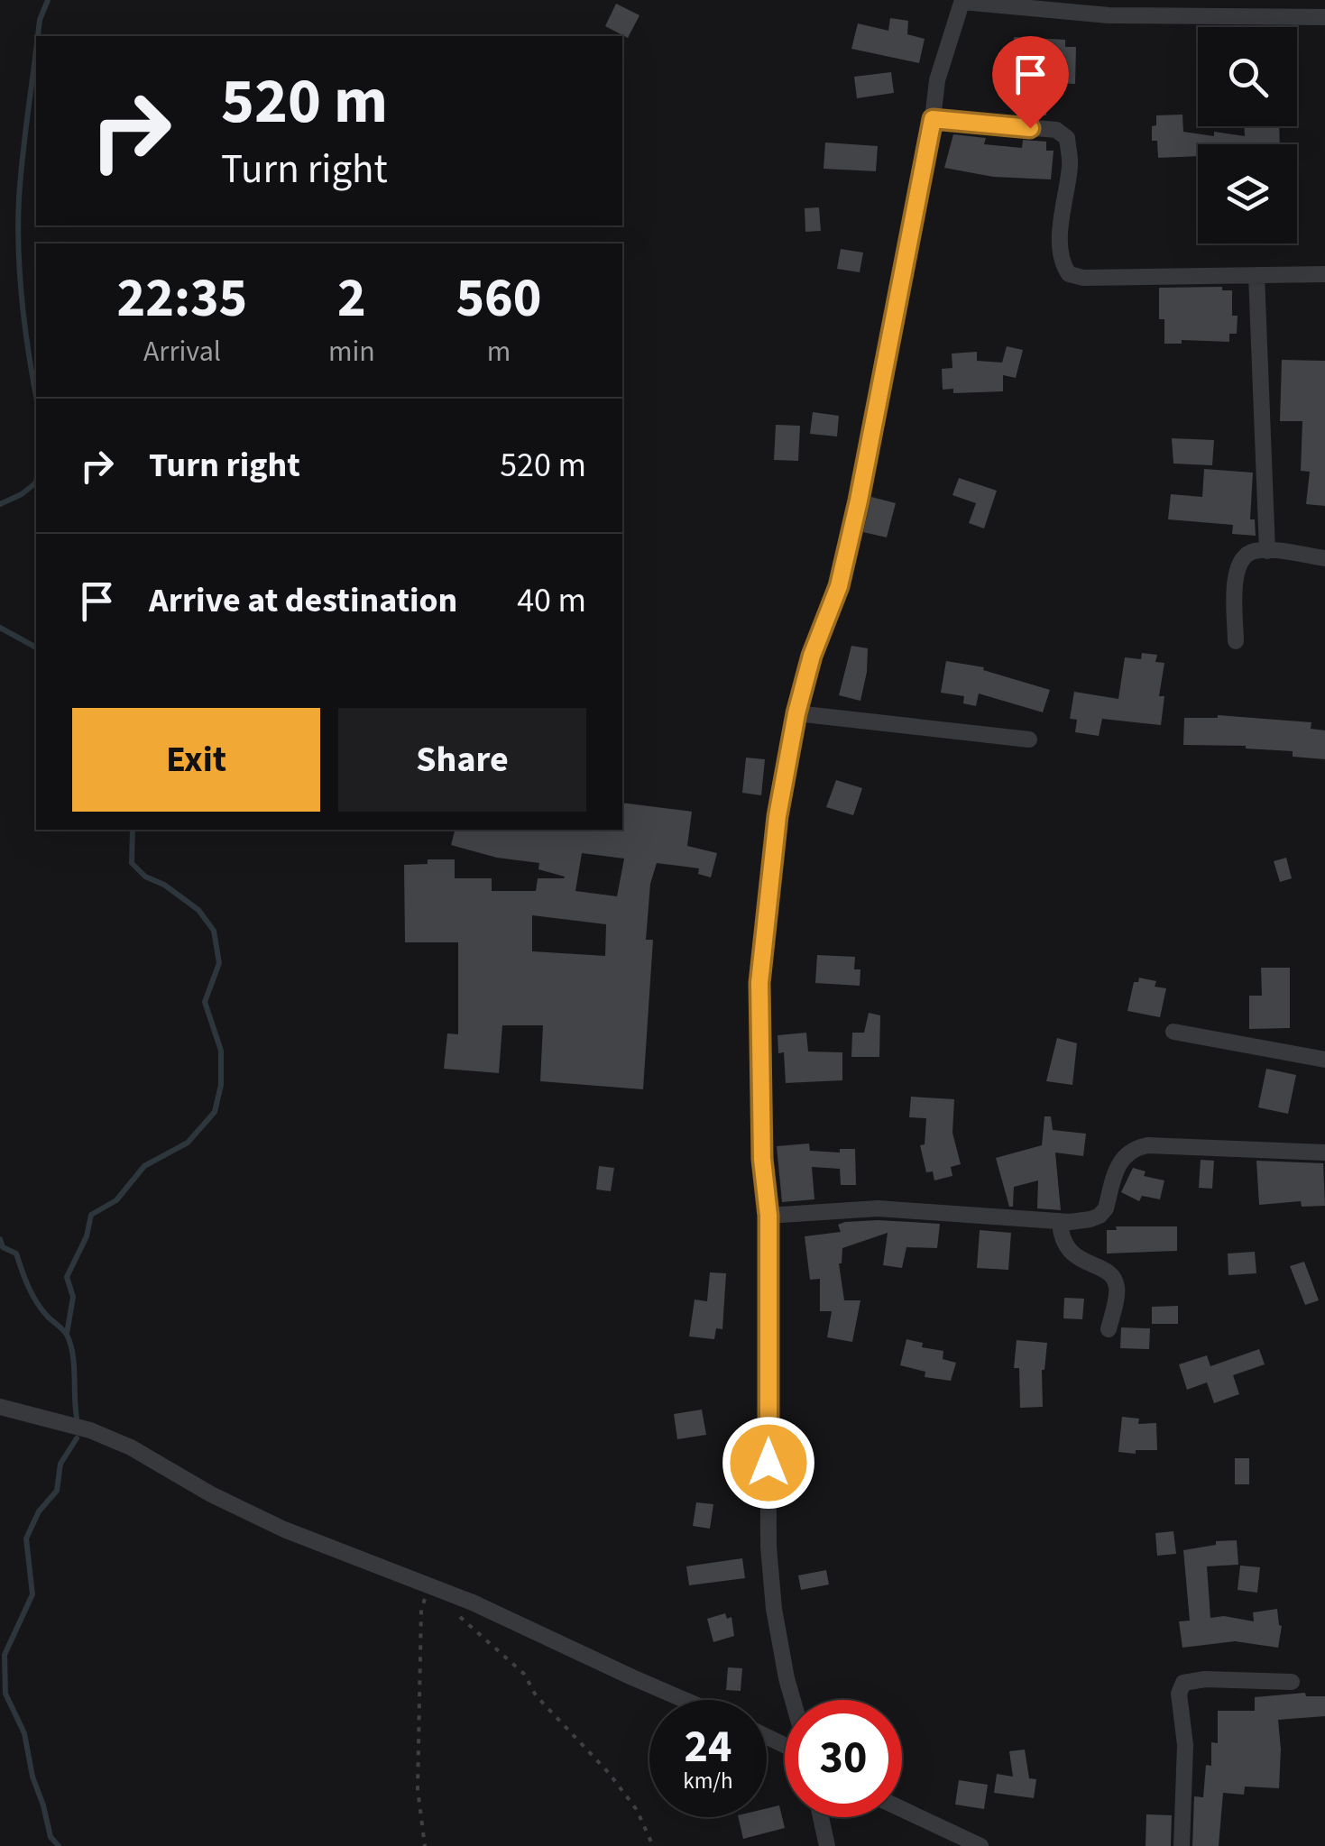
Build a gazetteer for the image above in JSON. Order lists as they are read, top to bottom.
{
  "page": {
    "turn": ["520 m", "Turn right"],
    "eta": [
      "22:35",
      "Arrival",
      "2",
      "min",
      "560",
      "m"
    ],
    "list": [
      {
        "name": "Turn right",
        "value": "520 m"
      },
      {
        "name": "Arrive at destination",
        "value": "40 m"
      }
    ],
    "buttons": ["Exit", "Share"],
    "speed": "24 km/h",
    "limit": "30"
  }
}
